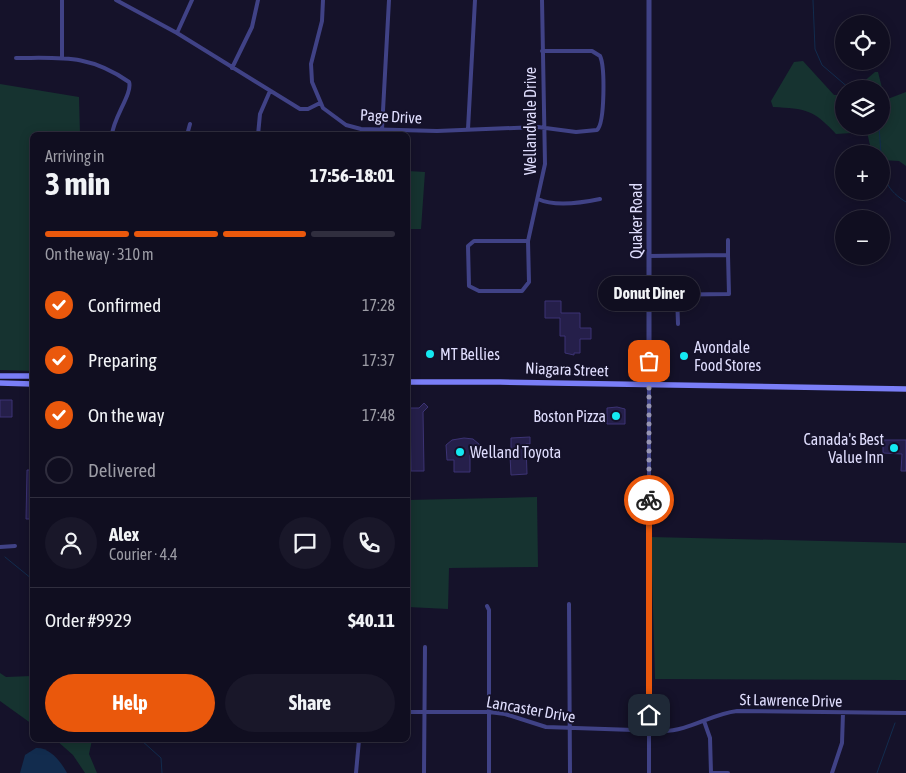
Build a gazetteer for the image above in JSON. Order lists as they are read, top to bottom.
{
  "streets": {
    "main road": ["Niagara Street"],
    "street": [
      "Page Drive",
      "Wellandvale Drive",
      "Quaker Road",
      "St Lawrence Drive",
      "Lancaster Drive"
    ]
  },
  "crossings": [
    ["Page Drive", "Wellandvale Drive"],
    ["Quaker Road", "Niagara Street"],
    ["Quaker Road", "St Lawrence Drive"],
    ["Quaker Road", "Lancaster Drive"],
    ["St Lawrence Drive", "Lancaster Drive"]
  ],
  "places": [
    "MT Bellies",
    "Avondale Food Stores",
    "Donut Diner",
    "Boston Pizza",
    "Canada's Best Value Inn",
    "Welland Toyota"
  ],
  "page": {
    "map_buttons": ["+", "−"],
    "heading": ["3 min", "Arriving in", "17:56–18:01"],
    "panel": [
      "Alex",
      "Courier · 4.4",
      "Order #9929",
      "$40.11"
    ],
    "bar": "On the way · 310 m",
    "bubble": "Donut Diner",
    "list": [
      ["Confirmed", "17:28"],
      ["Preparing", "17:37"],
      ["On the way", "17:48"],
      "Delivered"
    ],
    "buttons": ["Help", "Share"]
  }
}
